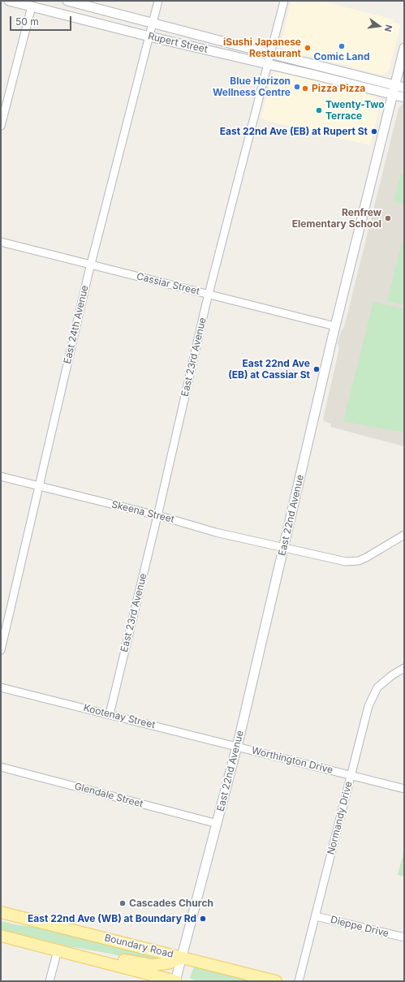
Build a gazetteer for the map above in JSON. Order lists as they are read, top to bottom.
{
  "streets": {
    "main road": ["Boundary Road"],
    "street": [
      "Rupert Street",
      "Cassiar Street",
      "East 24th Avenue",
      "East 23rd Avenue",
      "Skeena Street",
      "East 22nd Avenue",
      "Kootenay Street",
      "Worthington Drive",
      "Glendale Street",
      "Normandy Drive",
      "Dieppe Drive"
    ]
  },
  "crossings": [
    ["Rupert Street", "East 24th Avenue"],
    ["Rupert Street", "East 23rd Avenue"],
    ["Rupert Street", "East 22nd Avenue"],
    ["Cassiar Street", "East 24th Avenue"],
    ["Cassiar Street", "East 23rd Avenue"],
    ["Cassiar Street", "East 22nd Avenue"],
    ["East 24th Avenue", "Skeena Street"],
    ["East 23rd Avenue", "Skeena Street"],
    ["East 23rd Avenue", "Kootenay Street"],
    ["Skeena Street", "East 22nd Avenue"],
    ["East 22nd Avenue", "Kootenay Street"],
    ["East 22nd Avenue", "Worthington Drive"],
    ["East 22nd Avenue", "Glendale Street"],
    ["East 22nd Avenue", "Boundary Road"],
    ["Kootenay Street", "Worthington Drive"],
    ["Worthington Drive", "Normandy Drive"],
    ["Normandy Drive", "Dieppe Drive"]
  ],
  "places": [
    "Comic Land",
    "iSushi Japanese Restaurant",
    "Blue Horizon Wellness Centre",
    "Pizza Pizza",
    "Twenty-Two Terrace",
    "East 22nd Ave (EB) at Rupert St",
    "Renfrew Elementary School",
    "East 22nd Ave (EB) at Cassiar St",
    "Cascades Church",
    "East 22nd Ave (WB) at Boundary Rd"
  ],
  "scale_bar": "50 m",
  "north": "right"
}
